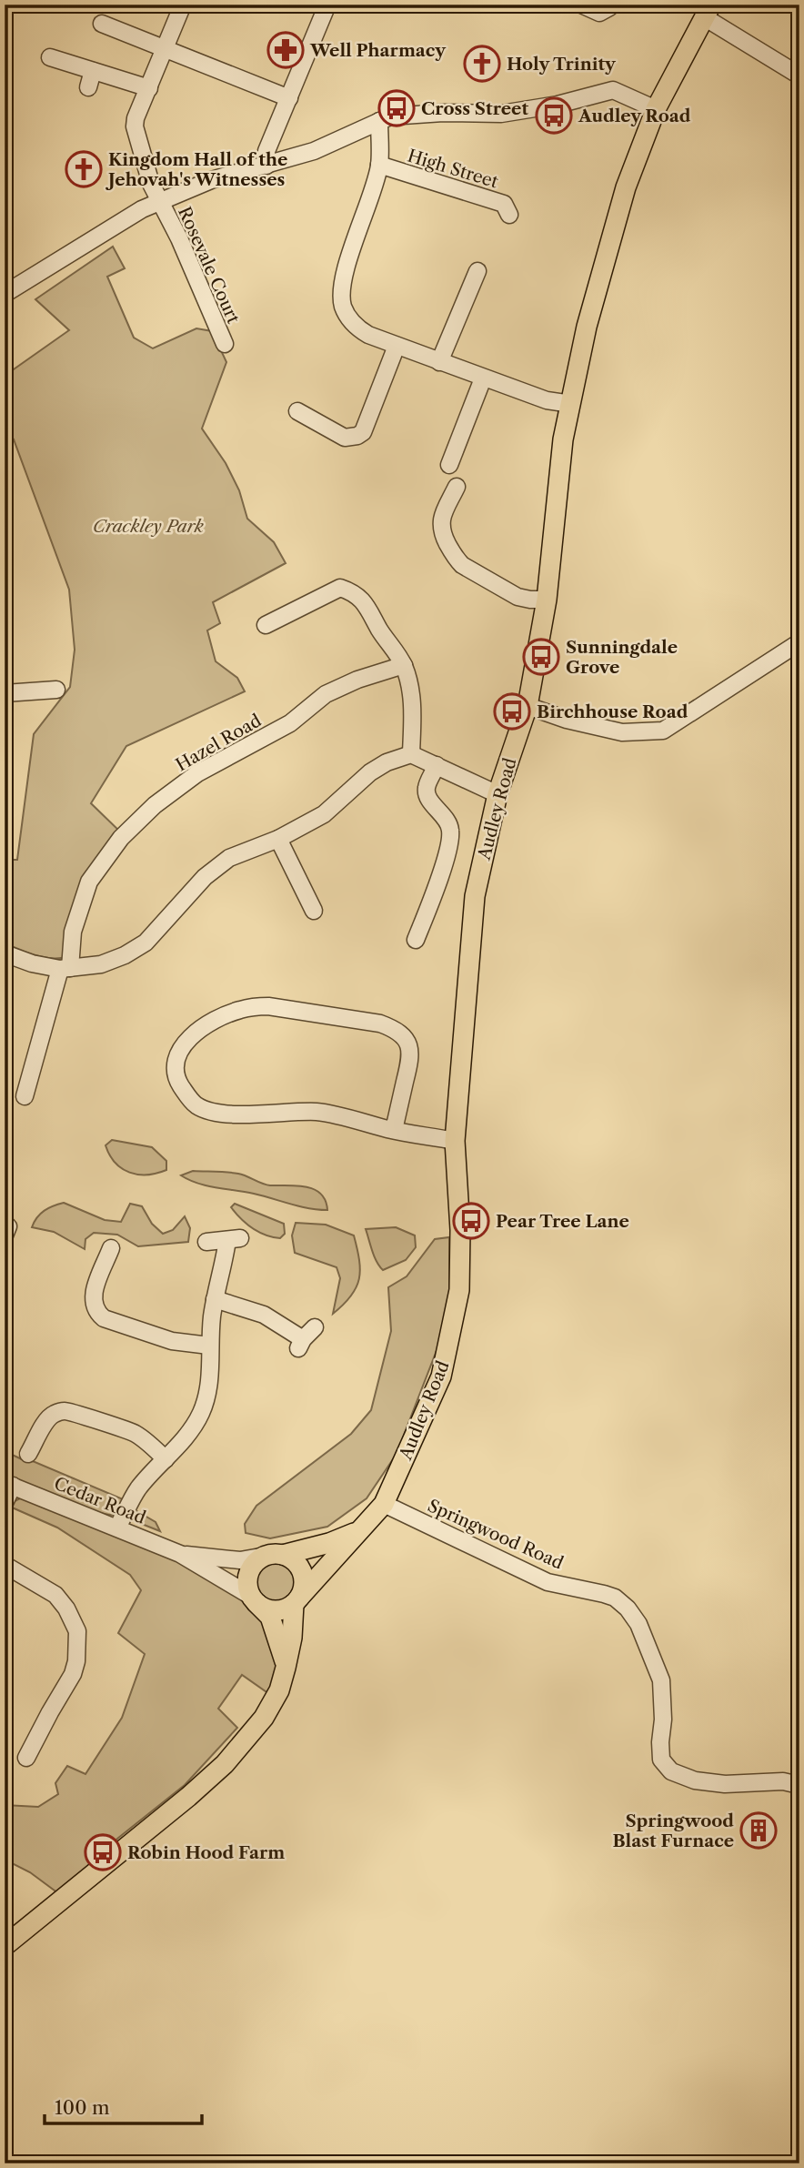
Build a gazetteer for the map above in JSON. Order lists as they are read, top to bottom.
{
  "streets": {
    "main road": ["Audley Road"],
    "street": [
      "High Street",
      "Rosevale Court",
      "Hazel Road",
      "Cedar Road",
      "Springwood Road"
    ]
  },
  "crossings": [
    ["Audley Road", "Springwood Road"]
  ],
  "parks": ["Crackley Park"],
  "places": {
    "pharmacy": ["Well Pharmacy"],
    "church": ["Holy Trinity", "Kingdom Hall of the Jehovah's Witnesses"],
    "bus stop": [
      "Cross Street",
      "Audley Road",
      "Sunningdale Grove",
      "Birchhouse Road",
      "Pear Tree Lane",
      "Robin Hood Farm"
    ],
    "building": ["Springwood Blast Furnace"]
  },
  "scale_bar": "100 m"
}
